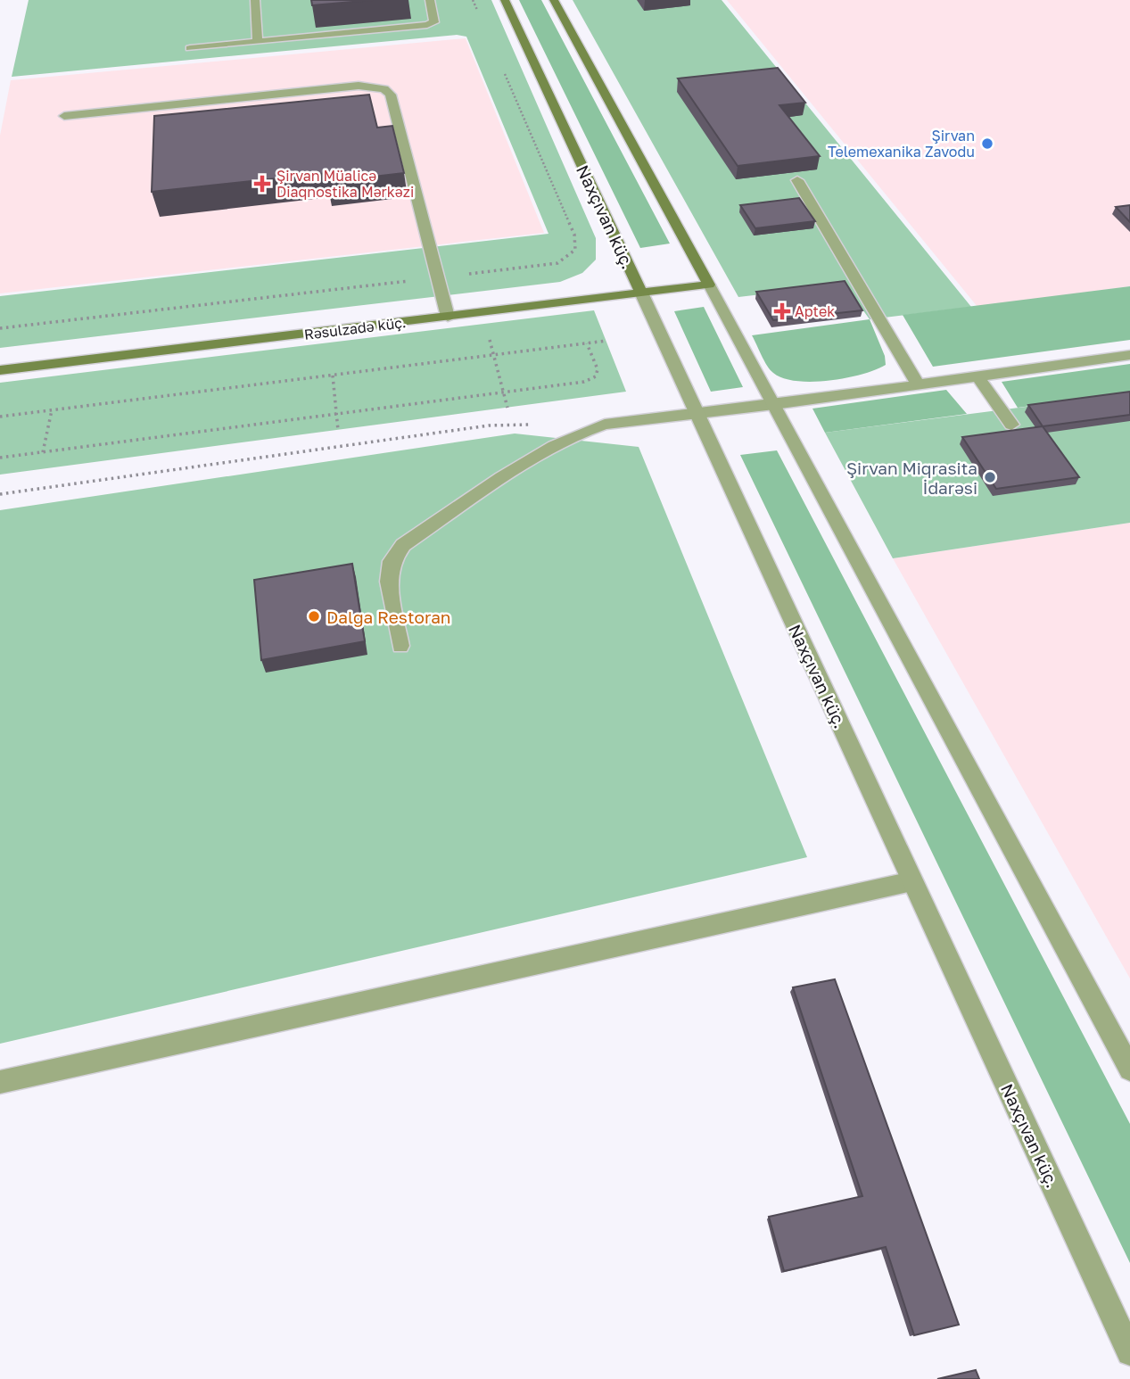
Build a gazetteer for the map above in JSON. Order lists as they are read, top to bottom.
{
  "streets": {
    "main road": ["Naxçıvan küç.", "Rəsulzadə küç."]
  },
  "crossings": [
    ["Naxçıvan küç.", "Rəsulzadə küç."]
  ],
  "places": {
    "other": ["Şirvan Telemexanika Zavodu", "Şirvan Miqrasita İdarəsi", "Dalğa Restoran"],
    "health": ["Şirvan Müalicə Diaqnostika Mərkəzi", "Aptek"]
  }
}
